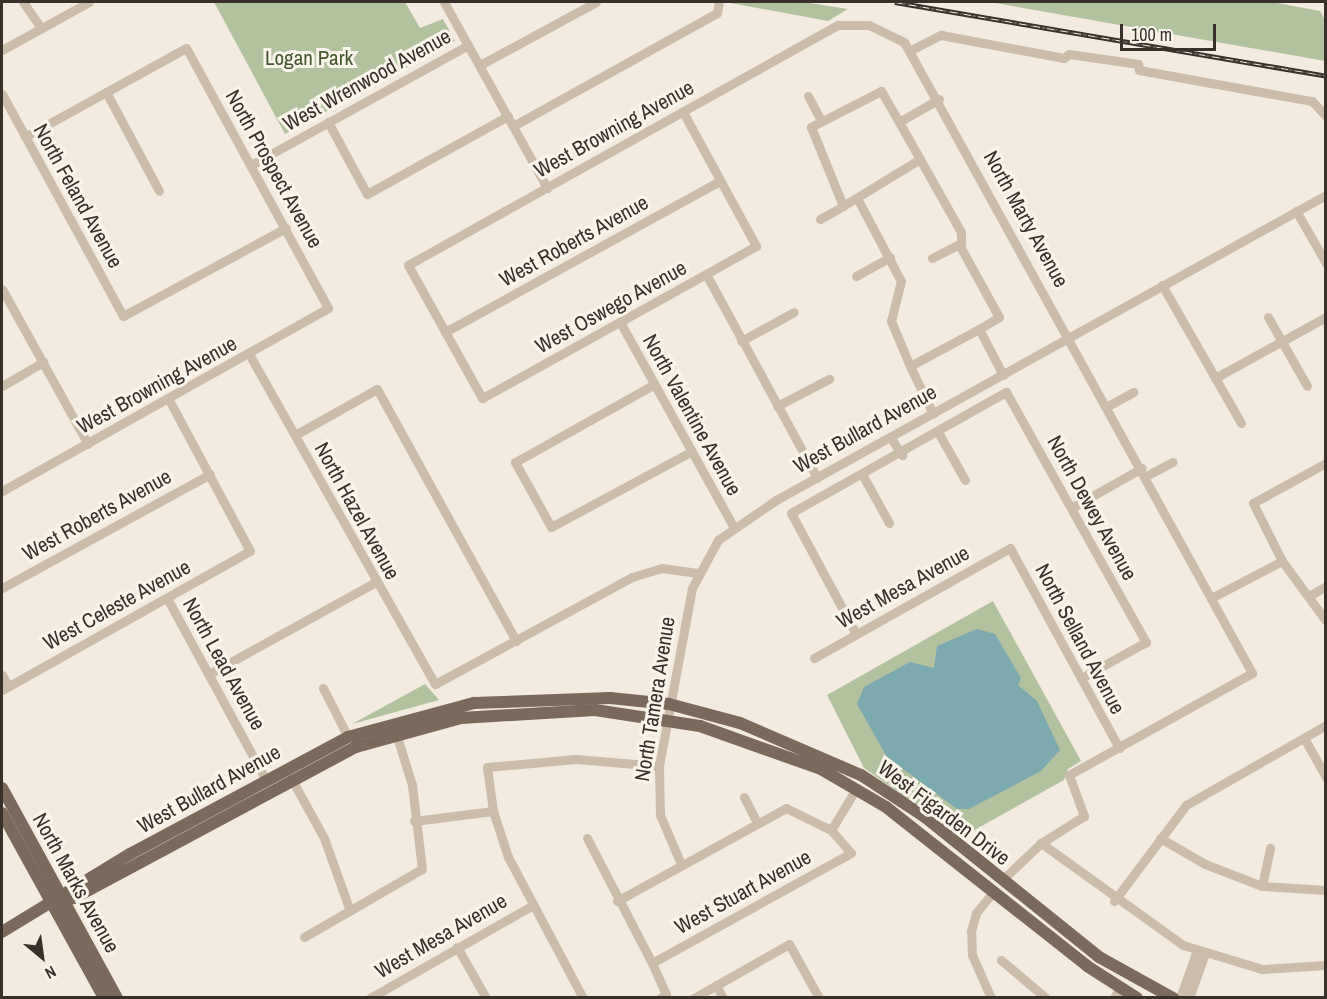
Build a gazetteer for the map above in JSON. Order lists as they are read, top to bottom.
{
  "streets": {
    "main road": ["West Bullard Avenue", "West Figarden Drive", "North Marks Avenue"],
    "street": [
      "West Wrenwood Avenue",
      "West Browning Avenue",
      "North Prospect Avenue",
      "North Feland Avenue",
      "North Marty Avenue",
      "West Roberts Avenue",
      "West Oswego Avenue",
      "North Valentine Avenue",
      "North Dewey Avenue",
      "North Hazel Avenue",
      "West Mesa Avenue",
      "West Celeste Avenue",
      "North Selland Avenue",
      "North Lead Avenue",
      "North Tamera Avenue",
      "West Stuart Avenue"
    ]
  },
  "crossings": [
    ["West Wrenwood Avenue", "North Prospect Avenue"],
    ["West Browning Avenue", "North Prospect Avenue"],
    ["West Browning Avenue", "North Marty Avenue"],
    ["West Browning Avenue", "West Roberts Avenue"],
    ["West Browning Avenue", "West Oswego Avenue"],
    ["West Browning Avenue", "North Hazel Avenue"],
    ["North Prospect Avenue", "North Feland Avenue"],
    ["North Marty Avenue", "West Bullard Avenue"],
    ["North Marty Avenue", "North Selland Avenue"],
    ["West Roberts Avenue", "West Oswego Avenue"],
    ["West Roberts Avenue", "West Celeste Avenue"],
    ["West Oswego Avenue", "North Valentine Avenue"],
    ["North Valentine Avenue", "West Bullard Avenue"],
    ["West Bullard Avenue", "North Dewey Avenue"],
    ["West Bullard Avenue", "West Mesa Avenue"],
    ["West Bullard Avenue", "North Lead Avenue"],
    ["West Bullard Avenue", "North Tamera Avenue"],
    ["West Bullard Avenue", "West Figarden Drive"],
    ["West Bullard Avenue", "North Marks Avenue"],
    ["North Dewey Avenue", "North Selland Avenue"],
    ["West Mesa Avenue", "North Selland Avenue"],
    ["West Celeste Avenue", "North Lead Avenue"],
    ["North Tamera Avenue", "West Figarden Drive"]
  ],
  "parks": ["Logan Park"],
  "scale_bar": "100 m",
  "north": "bottom right"
}
